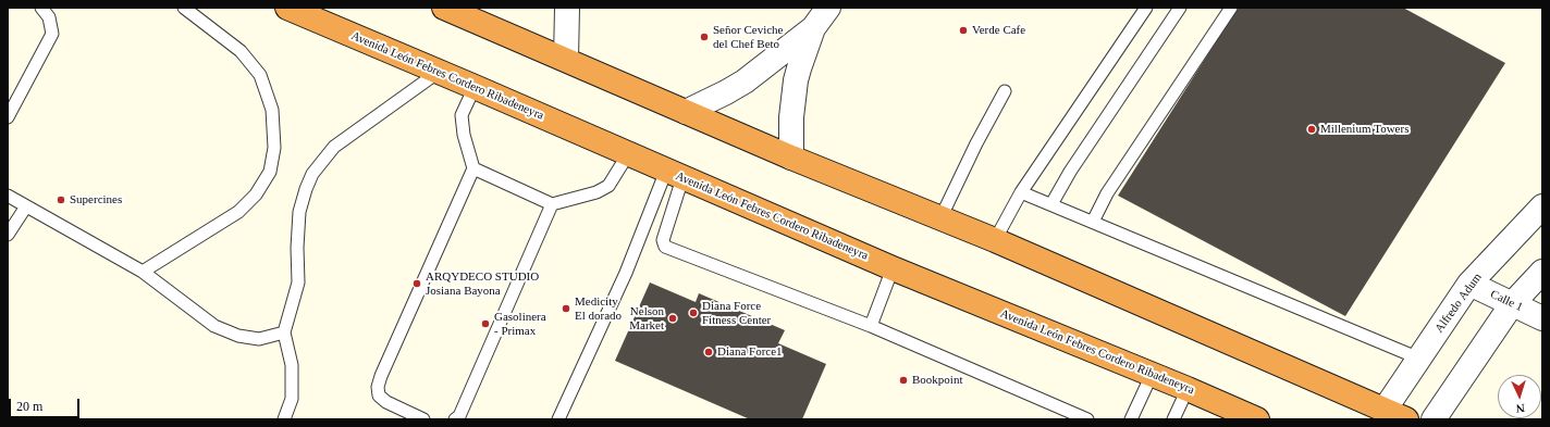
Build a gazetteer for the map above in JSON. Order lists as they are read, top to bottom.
{
  "streets": {
    "highway": ["Avenida León Febres Cordero Ribadeneyra"],
    "street": ["Calle 1", "Alfredo Adum"]
  },
  "crossings": [
    ["Calle 1", "Alfredo Adum"]
  ],
  "places": [
    "Verde Cafe",
    "Señor Ceviche del Chef Beto",
    "Millenium Towers",
    "Supercines",
    "ARQYDECO STUDIO Josiana Bayona",
    "Medicity El dorado",
    "Diana Force Fitness Center",
    "Nelson Market",
    "Gasolinera - Primax",
    "Diana Force1",
    "Bookpoint"
  ],
  "scale_bar": "20 m",
  "north": "bottom"
}
